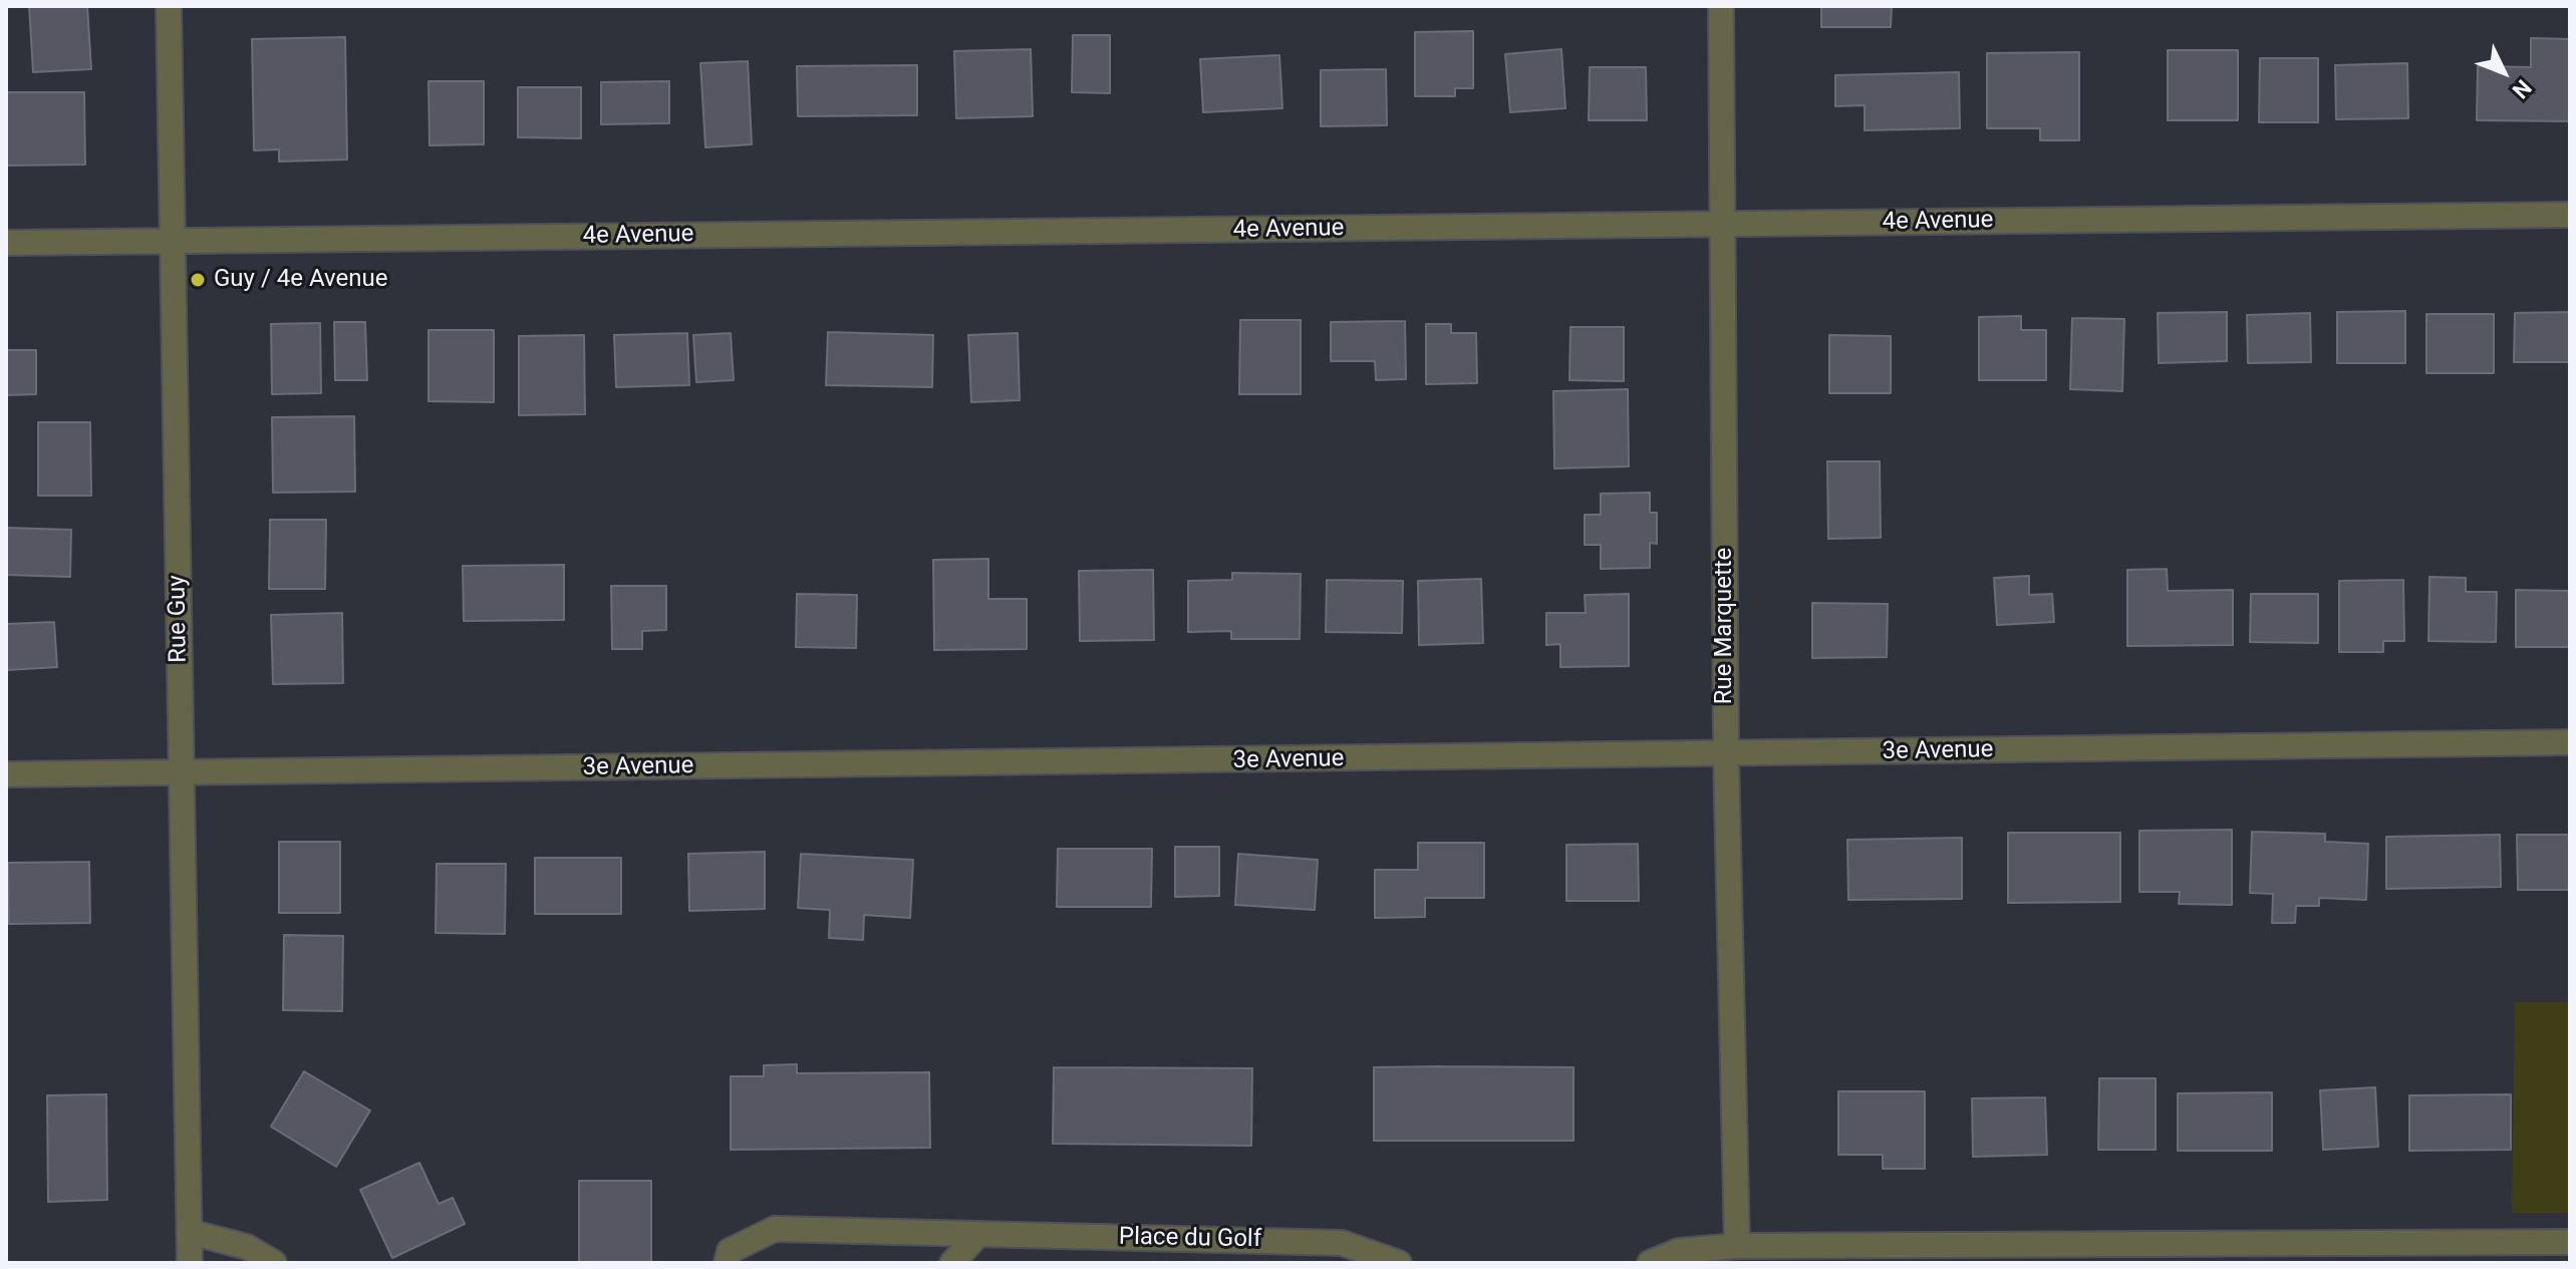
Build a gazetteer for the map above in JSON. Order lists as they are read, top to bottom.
{
  "streets": {
    "street": [
      "4e Avenue",
      "Rue Guy",
      "Rue Marquette",
      "3e Avenue",
      "Place du Golf"
    ]
  },
  "crossings": [
    ["4e Avenue", "Rue Guy"],
    ["4e Avenue", "Rue Marquette"],
    ["Rue Guy", "3e Avenue"],
    ["Rue Marquette", "3e Avenue"]
  ],
  "places": ["Guy / 4e Avenue"],
  "north": "bottom right"
}
